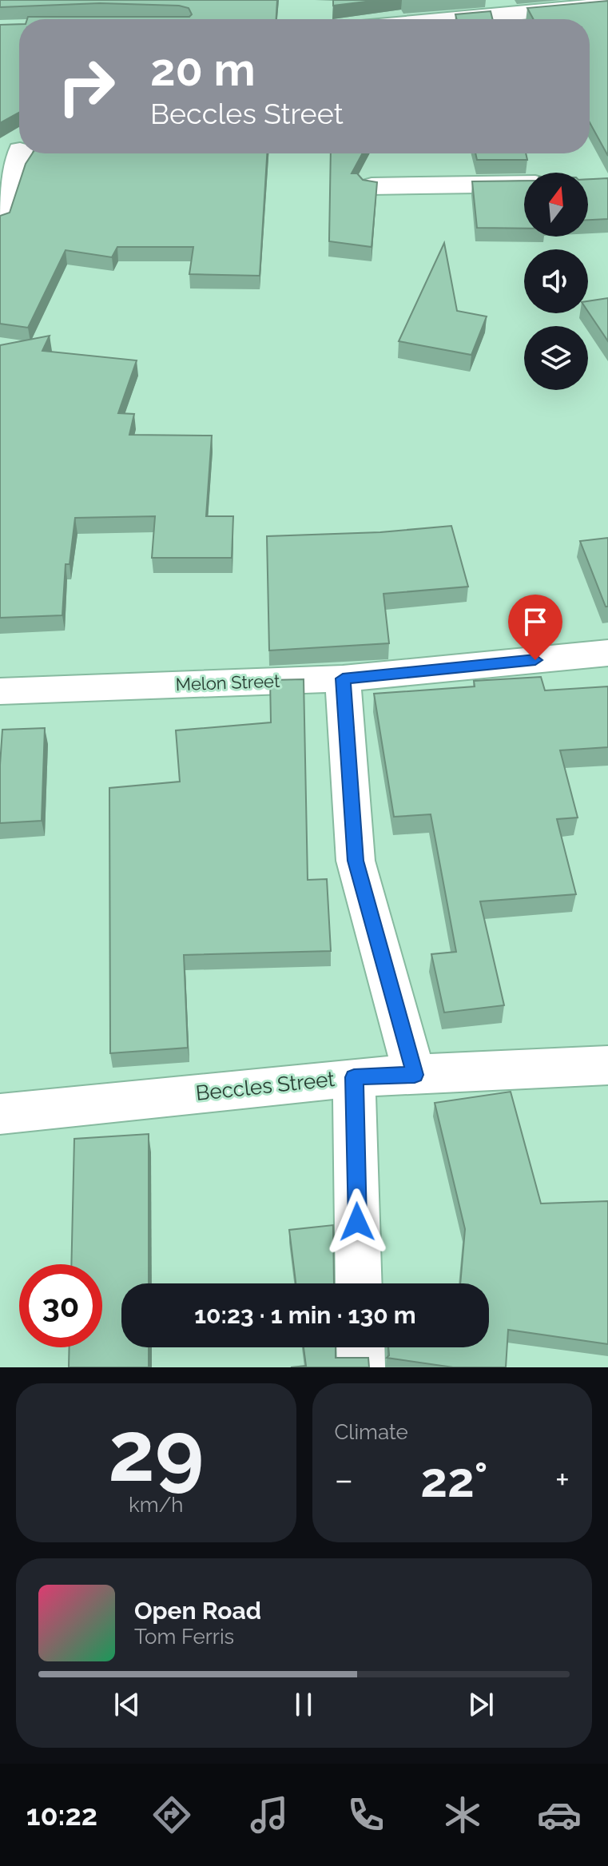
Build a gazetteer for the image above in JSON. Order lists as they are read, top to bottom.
{
  "streets": {
    "street": ["Melon Street", "Beccles Street"]
  },
  "north": "top",
  "page": {
    "turn": ["20 m", "Beccles Street"],
    "limit": "30",
    "trip": "10:23 · 1 min · 130 m",
    "tile": [
      ["29", "km/h"],
      "Climate"
    ],
    "heat": ["−", "22°", "+"],
    "song": ["Open Road", "Tom Ferris"],
    "tabs": "10:22"
  }
}
